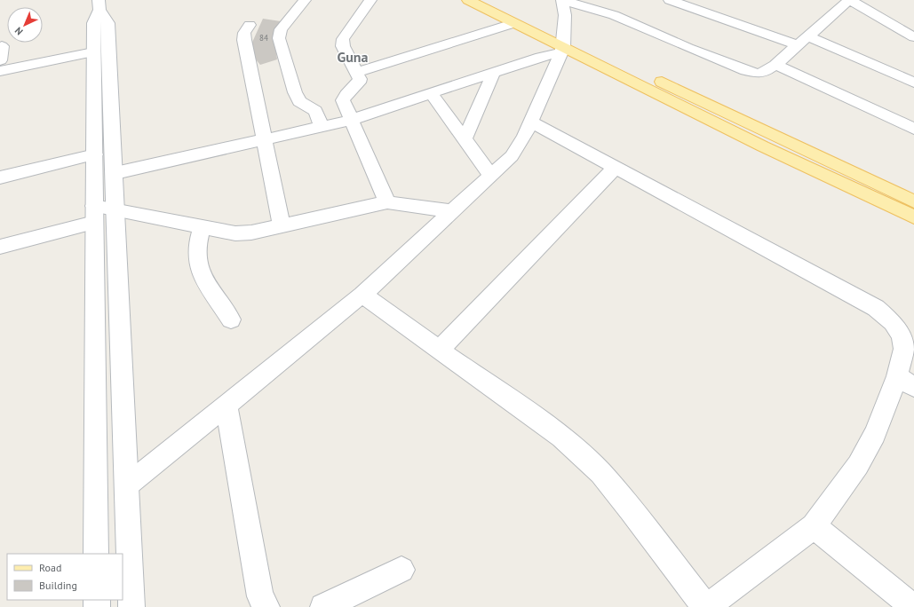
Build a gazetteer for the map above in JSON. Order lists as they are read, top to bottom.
{
  "districts": ["Guna"],
  "house_numbers": ["84"],
  "legend": ["Road", "Building"],
  "north": "bottom left"
}
